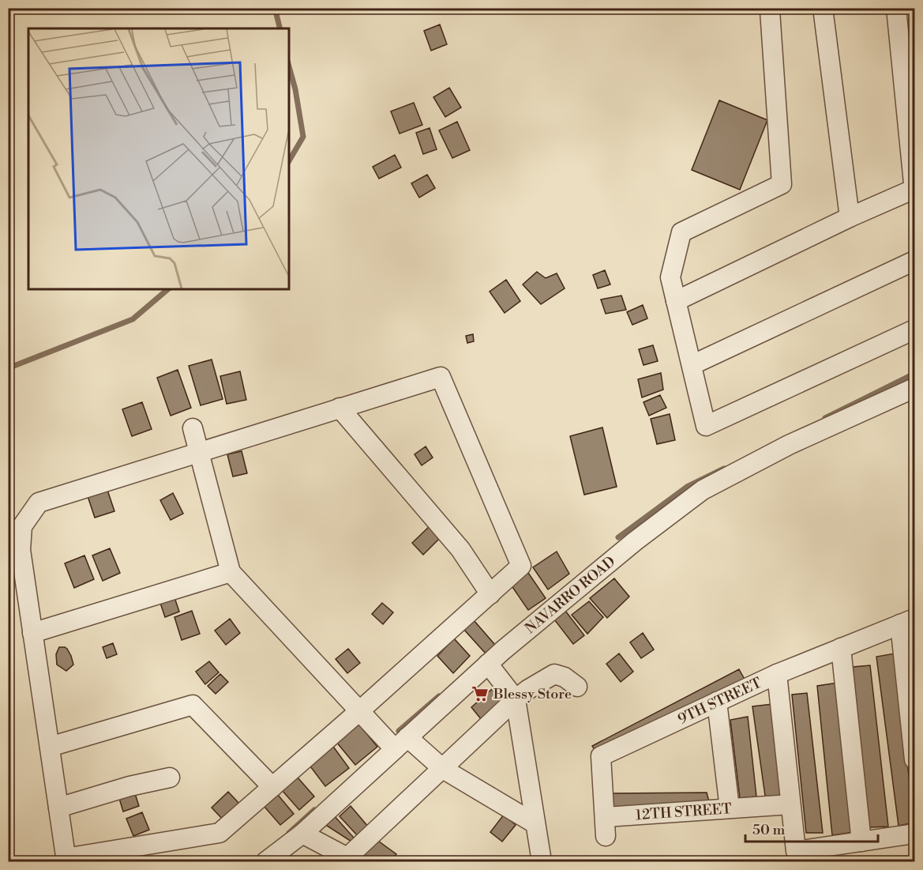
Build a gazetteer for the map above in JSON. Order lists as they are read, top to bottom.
{
  "streets": {
    "street": ["NAVARRO ROAD", "9TH STREET", "12TH STREET"]
  },
  "crossings": [
    ["9TH STREET", "12TH STREET"]
  ],
  "places": {
    "supermarket": ["Blessy Store"]
  },
  "scale_bar": "50 m"
}
